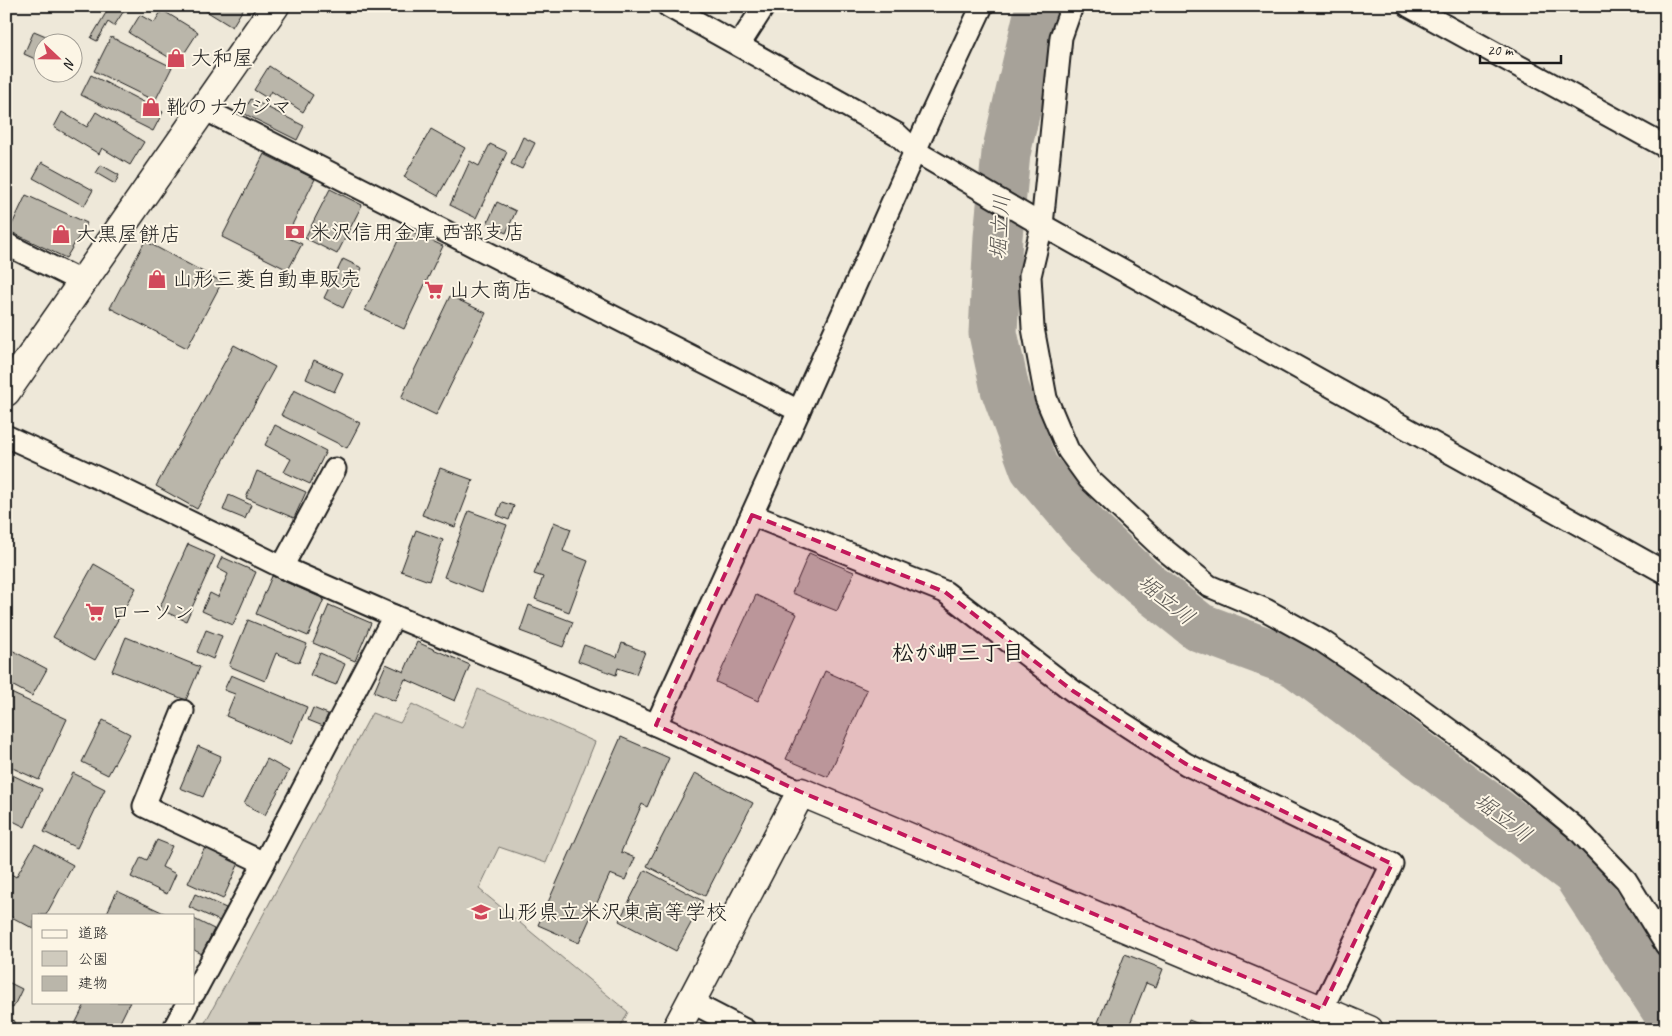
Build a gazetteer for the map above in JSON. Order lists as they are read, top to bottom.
{
  "districts": ["松が岬三丁目"],
  "water": ["堀立川"],
  "places": {
    "shop": [
      "大和屋",
      "靴のナカジマ",
      "大黒屋餅店",
      "山形三菱自動車販売"
    ],
    "bank": ["米沢信用金庫 西部支店"],
    "supermarket": ["山大商店", "ローソン"],
    "school or university": ["山形県立米沢東高等学校"]
  },
  "legend": ["道路", "公園", "建物"],
  "scale_bar": "20 m",
  "north": "right"
}
